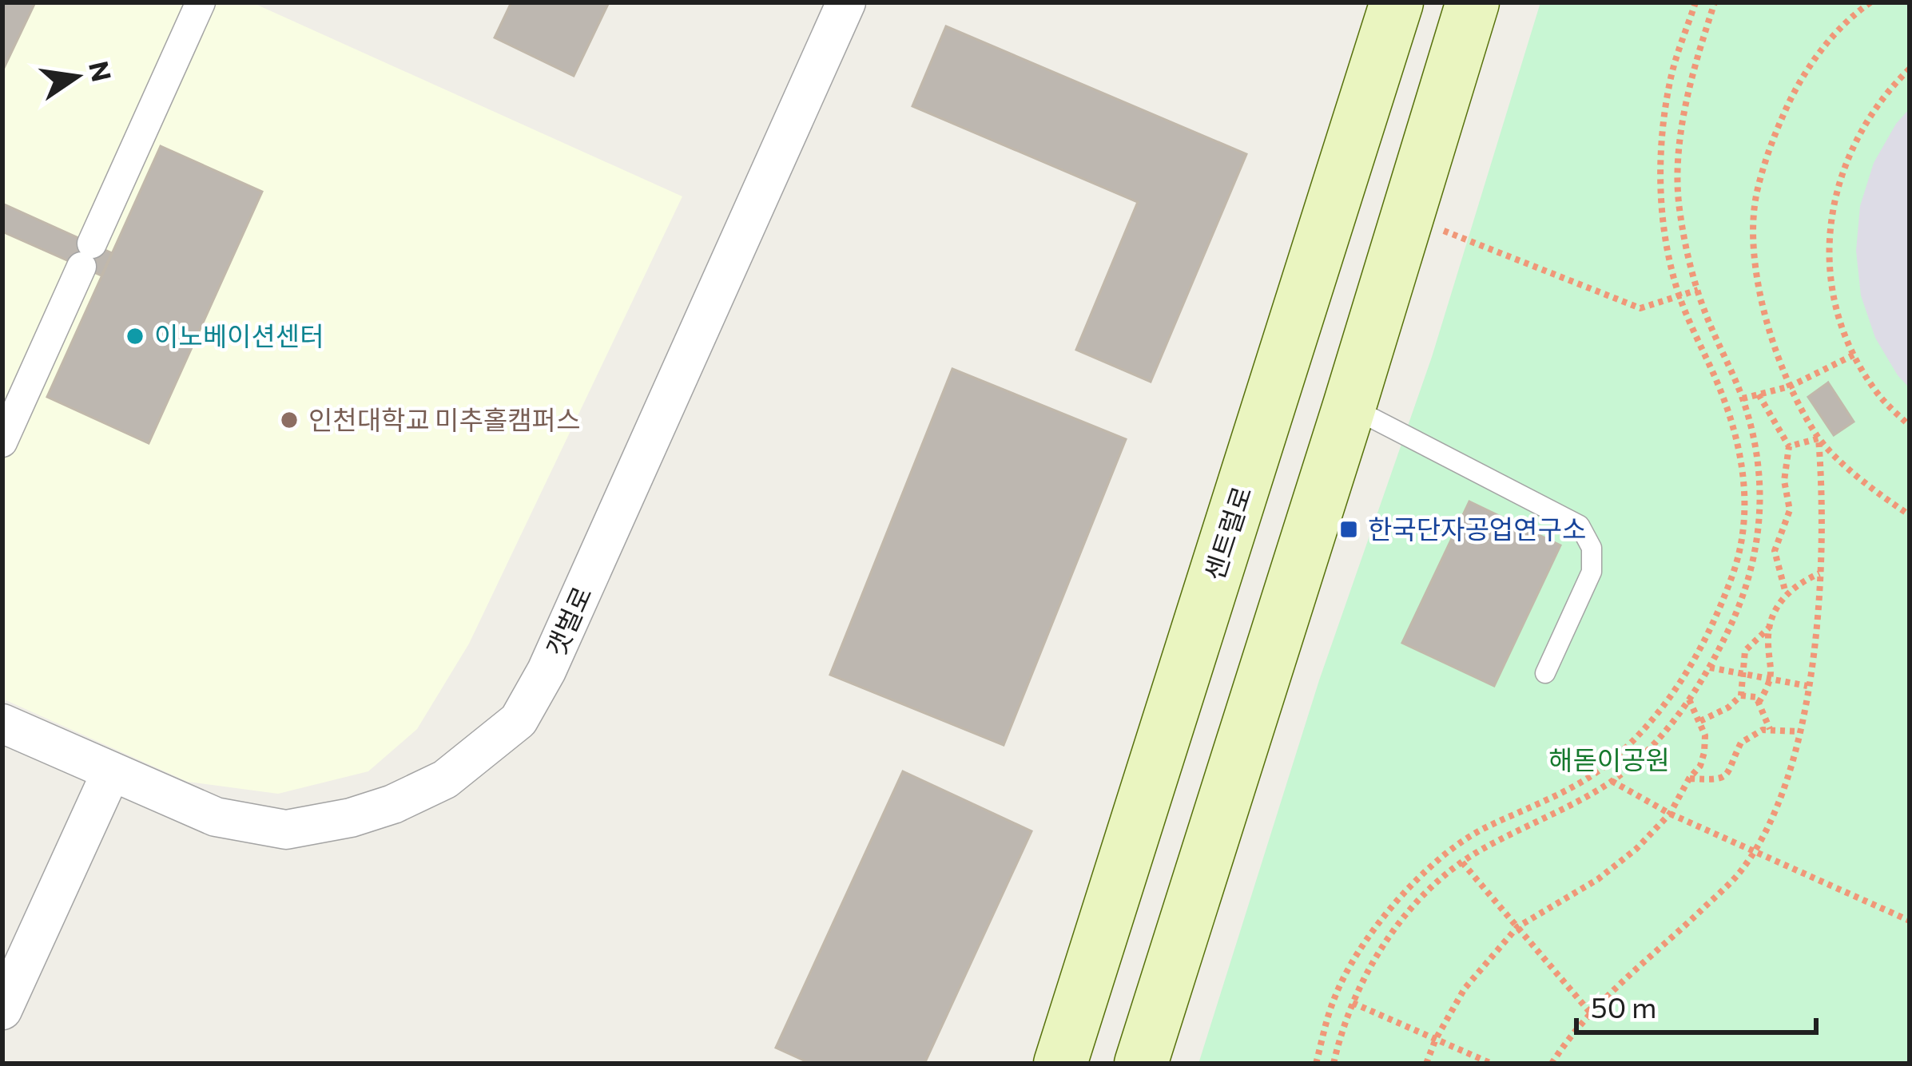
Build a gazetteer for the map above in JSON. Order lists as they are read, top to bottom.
{
  "streets": {
    "main road": ["센트럴로"],
    "street": ["갯벌로"]
  },
  "parks": ["해돋이공원"],
  "places": {
    "other": ["이노베이션센터", "인천대학교 미추홀캠퍼스"],
    "transit": ["한국단자공업연구소"]
  },
  "scale_bar": "50 m",
  "north": "right"
}
